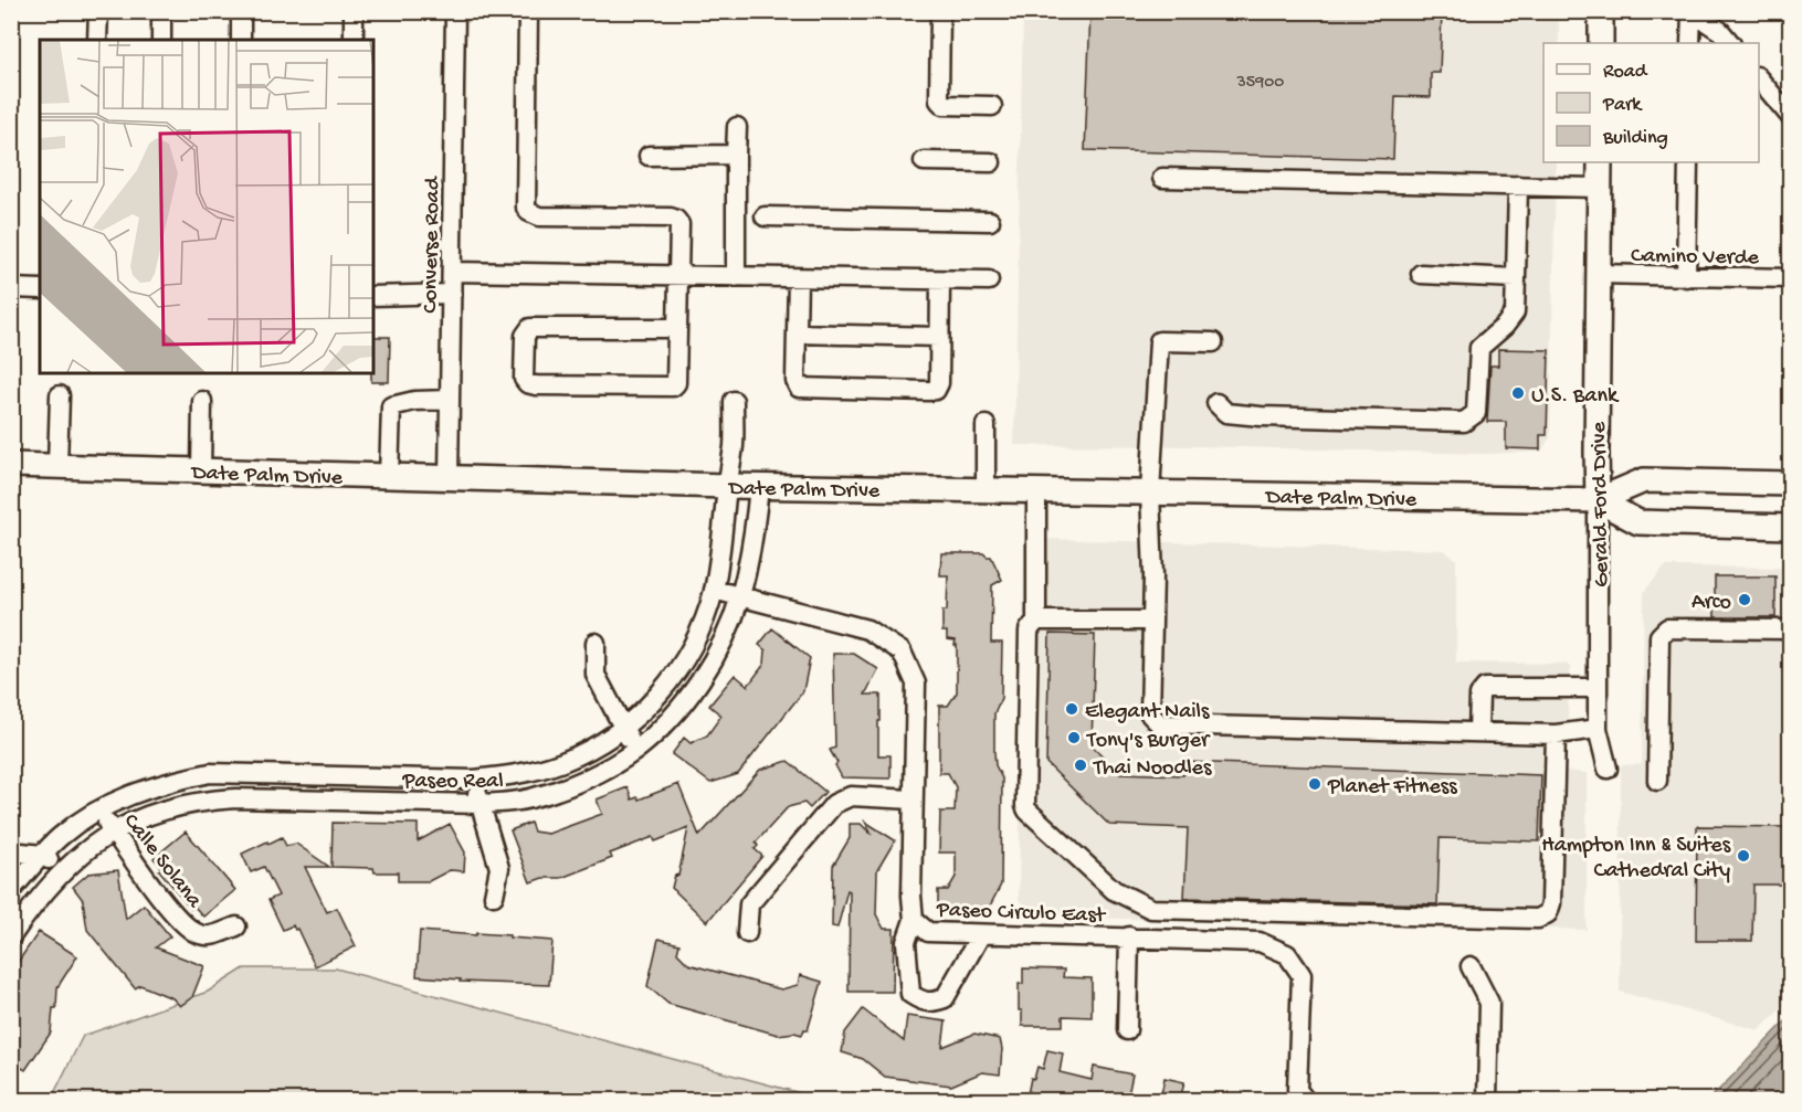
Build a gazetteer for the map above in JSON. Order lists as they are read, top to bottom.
{
  "streets": {
    "main road": ["Date Palm Drive", "Gerald Ford Drive"],
    "street": [
      "Converse Road",
      "Camino Verde",
      "Paseo Real",
      "Calle Solana",
      "Paseo Circulo East"
    ]
  },
  "crossings": [
    ["Converse Road", "Date Palm Drive"],
    ["Camino Verde", "Gerald Ford Drive"],
    ["Date Palm Drive", "Gerald Ford Drive"],
    ["Date Palm Drive", "Paseo Real"],
    ["Paseo Real", "Calle Solana"],
    ["Paseo Real", "Paseo Circulo East"]
  ],
  "places": [
    "U.S. Bank",
    "Arco",
    "Elegant Nails",
    "Tony's Burger",
    "Thai Noodles",
    "Planet Fitness",
    "Hampton Inn & Suites Cathedral City"
  ],
  "house_numbers": ["35900"],
  "legend": ["Road", "Park", "Building"]
}
